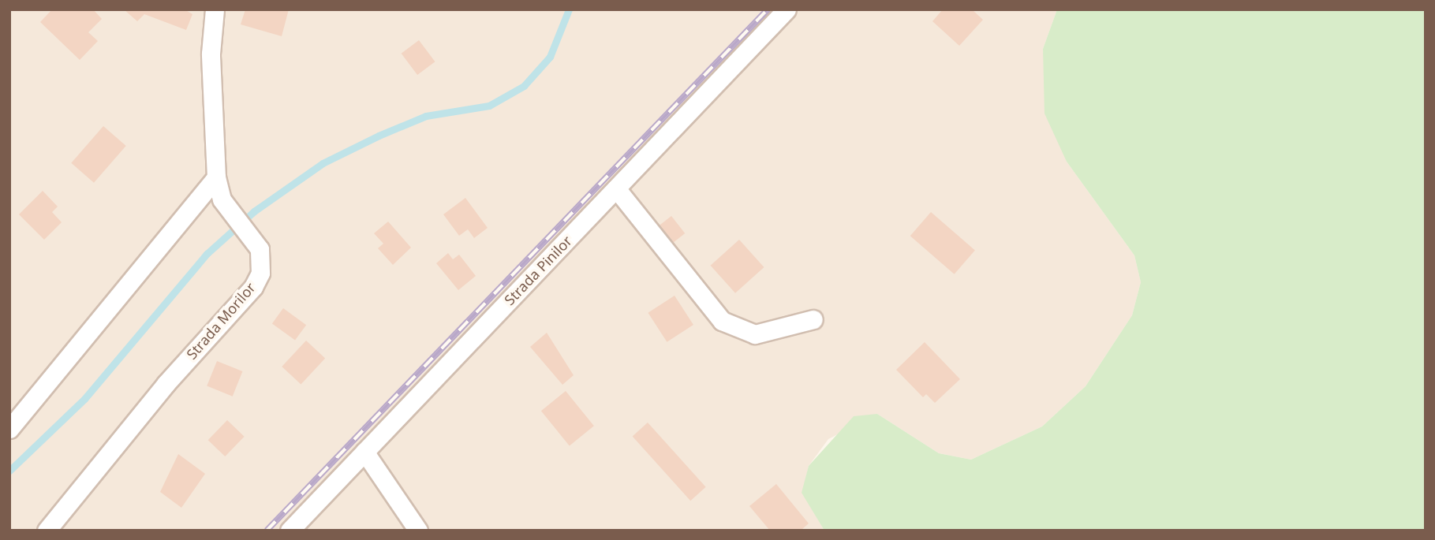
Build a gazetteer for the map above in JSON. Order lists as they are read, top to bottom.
{
  "streets": {
    "street": ["Strada Pinilor", "Strada Morilor"]
  }
}
